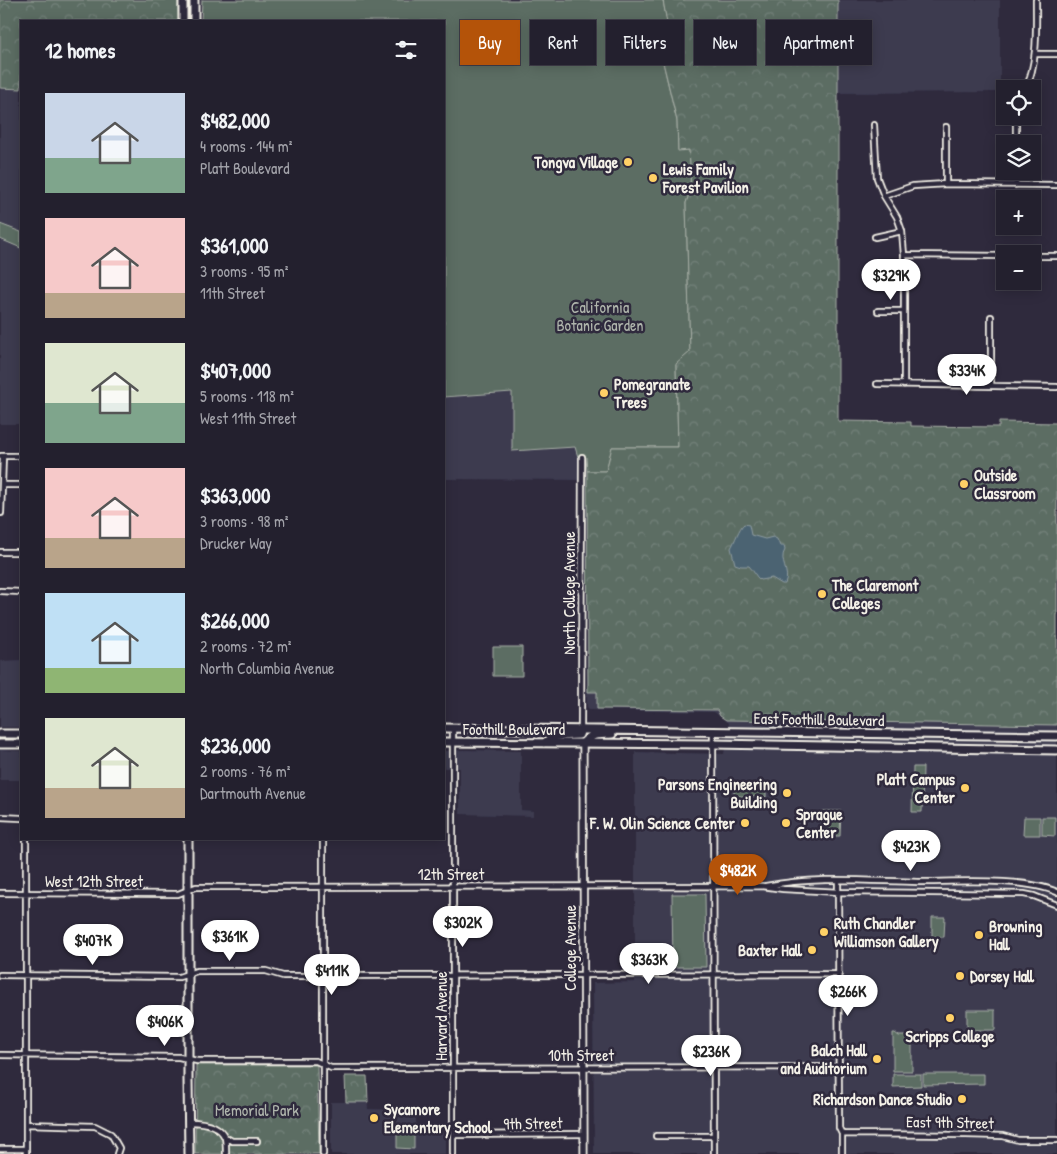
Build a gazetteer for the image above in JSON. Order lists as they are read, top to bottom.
{
  "streets": {
    "main road": ["East Foothill Boulevard", "Foothill Boulevard"],
    "street": [
      "North College Avenue",
      "12th Street",
      "West 12th Street",
      "College Avenue",
      "Harvard Avenue",
      "10th Street",
      "East 9th Street",
      "9th Street"
    ]
  },
  "crossings": [
    ["North College Avenue", "East Foothill Boulevard"],
    ["North College Avenue", "Foothill Boulevard"],
    ["East Foothill Boulevard", "Foothill Boulevard"],
    ["East Foothill Boulevard", "College Avenue"],
    ["Foothill Boulevard", "College Avenue"],
    ["Foothill Boulevard", "Harvard Avenue"],
    ["12th Street", "West 12th Street"],
    ["12th Street", "College Avenue"],
    ["12th Street", "Harvard Avenue"],
    ["College Avenue", "10th Street"],
    ["College Avenue", "9th Street"],
    ["Harvard Avenue", "10th Street"],
    ["Harvard Avenue", "9th Street"]
  ],
  "parks": ["California Botanic Garden", "Memorial Park"],
  "places": [
    "Tongva Village",
    "Lewis Family Forest Pavilion",
    "Pomegranate Trees",
    "Outside Classroom",
    "The Claremont Colleges",
    "Platt Campus Center",
    "Parsons Engineering Building",
    "F. W. Olin Science Center",
    "Sprague Center",
    "Ruth Chandler Williamson Gallery",
    "Browning Hall",
    "Baxter Hall",
    "Dorsey Hall",
    "Scripps College",
    "Balch Hall and Auditorium",
    "Richardson Dance Studio",
    "Sycamore Elementary School"
  ],
  "page": {
    "chip": [
      "Buy",
      "Rent",
      "Filters",
      "New",
      "Apartment"
    ],
    "heading": "12 homes",
    "map_buttons": ["+", "−"],
    "list": [
      {
        "name": "$482,000",
        "note": "4 rooms · 144 m² · Platt Boulevard"
      },
      {
        "name": "$361,000",
        "note": "3 rooms · 95 m² · 11th Street"
      },
      {
        "name": "$407,000",
        "note": "5 rooms · 118 m² · West 11th Street"
      },
      {
        "name": "$363,000",
        "note": "3 rooms · 98 m² · Drucker Way"
      },
      {
        "name": "$266,000",
        "note": "2 rooms · 72 m² · North Columbia Avenue"
      },
      {
        "name": "$236,000",
        "note": "2 rooms · 76 m² · Dartmouth Avenue"
      }
    ],
    "price": [
      "$329K",
      "$334K",
      "$423K",
      "$482K",
      "$302K",
      "$361K",
      "$407K",
      "$363K",
      "$411K",
      "$266K",
      "$406K",
      "$236K"
    ]
  }
}
